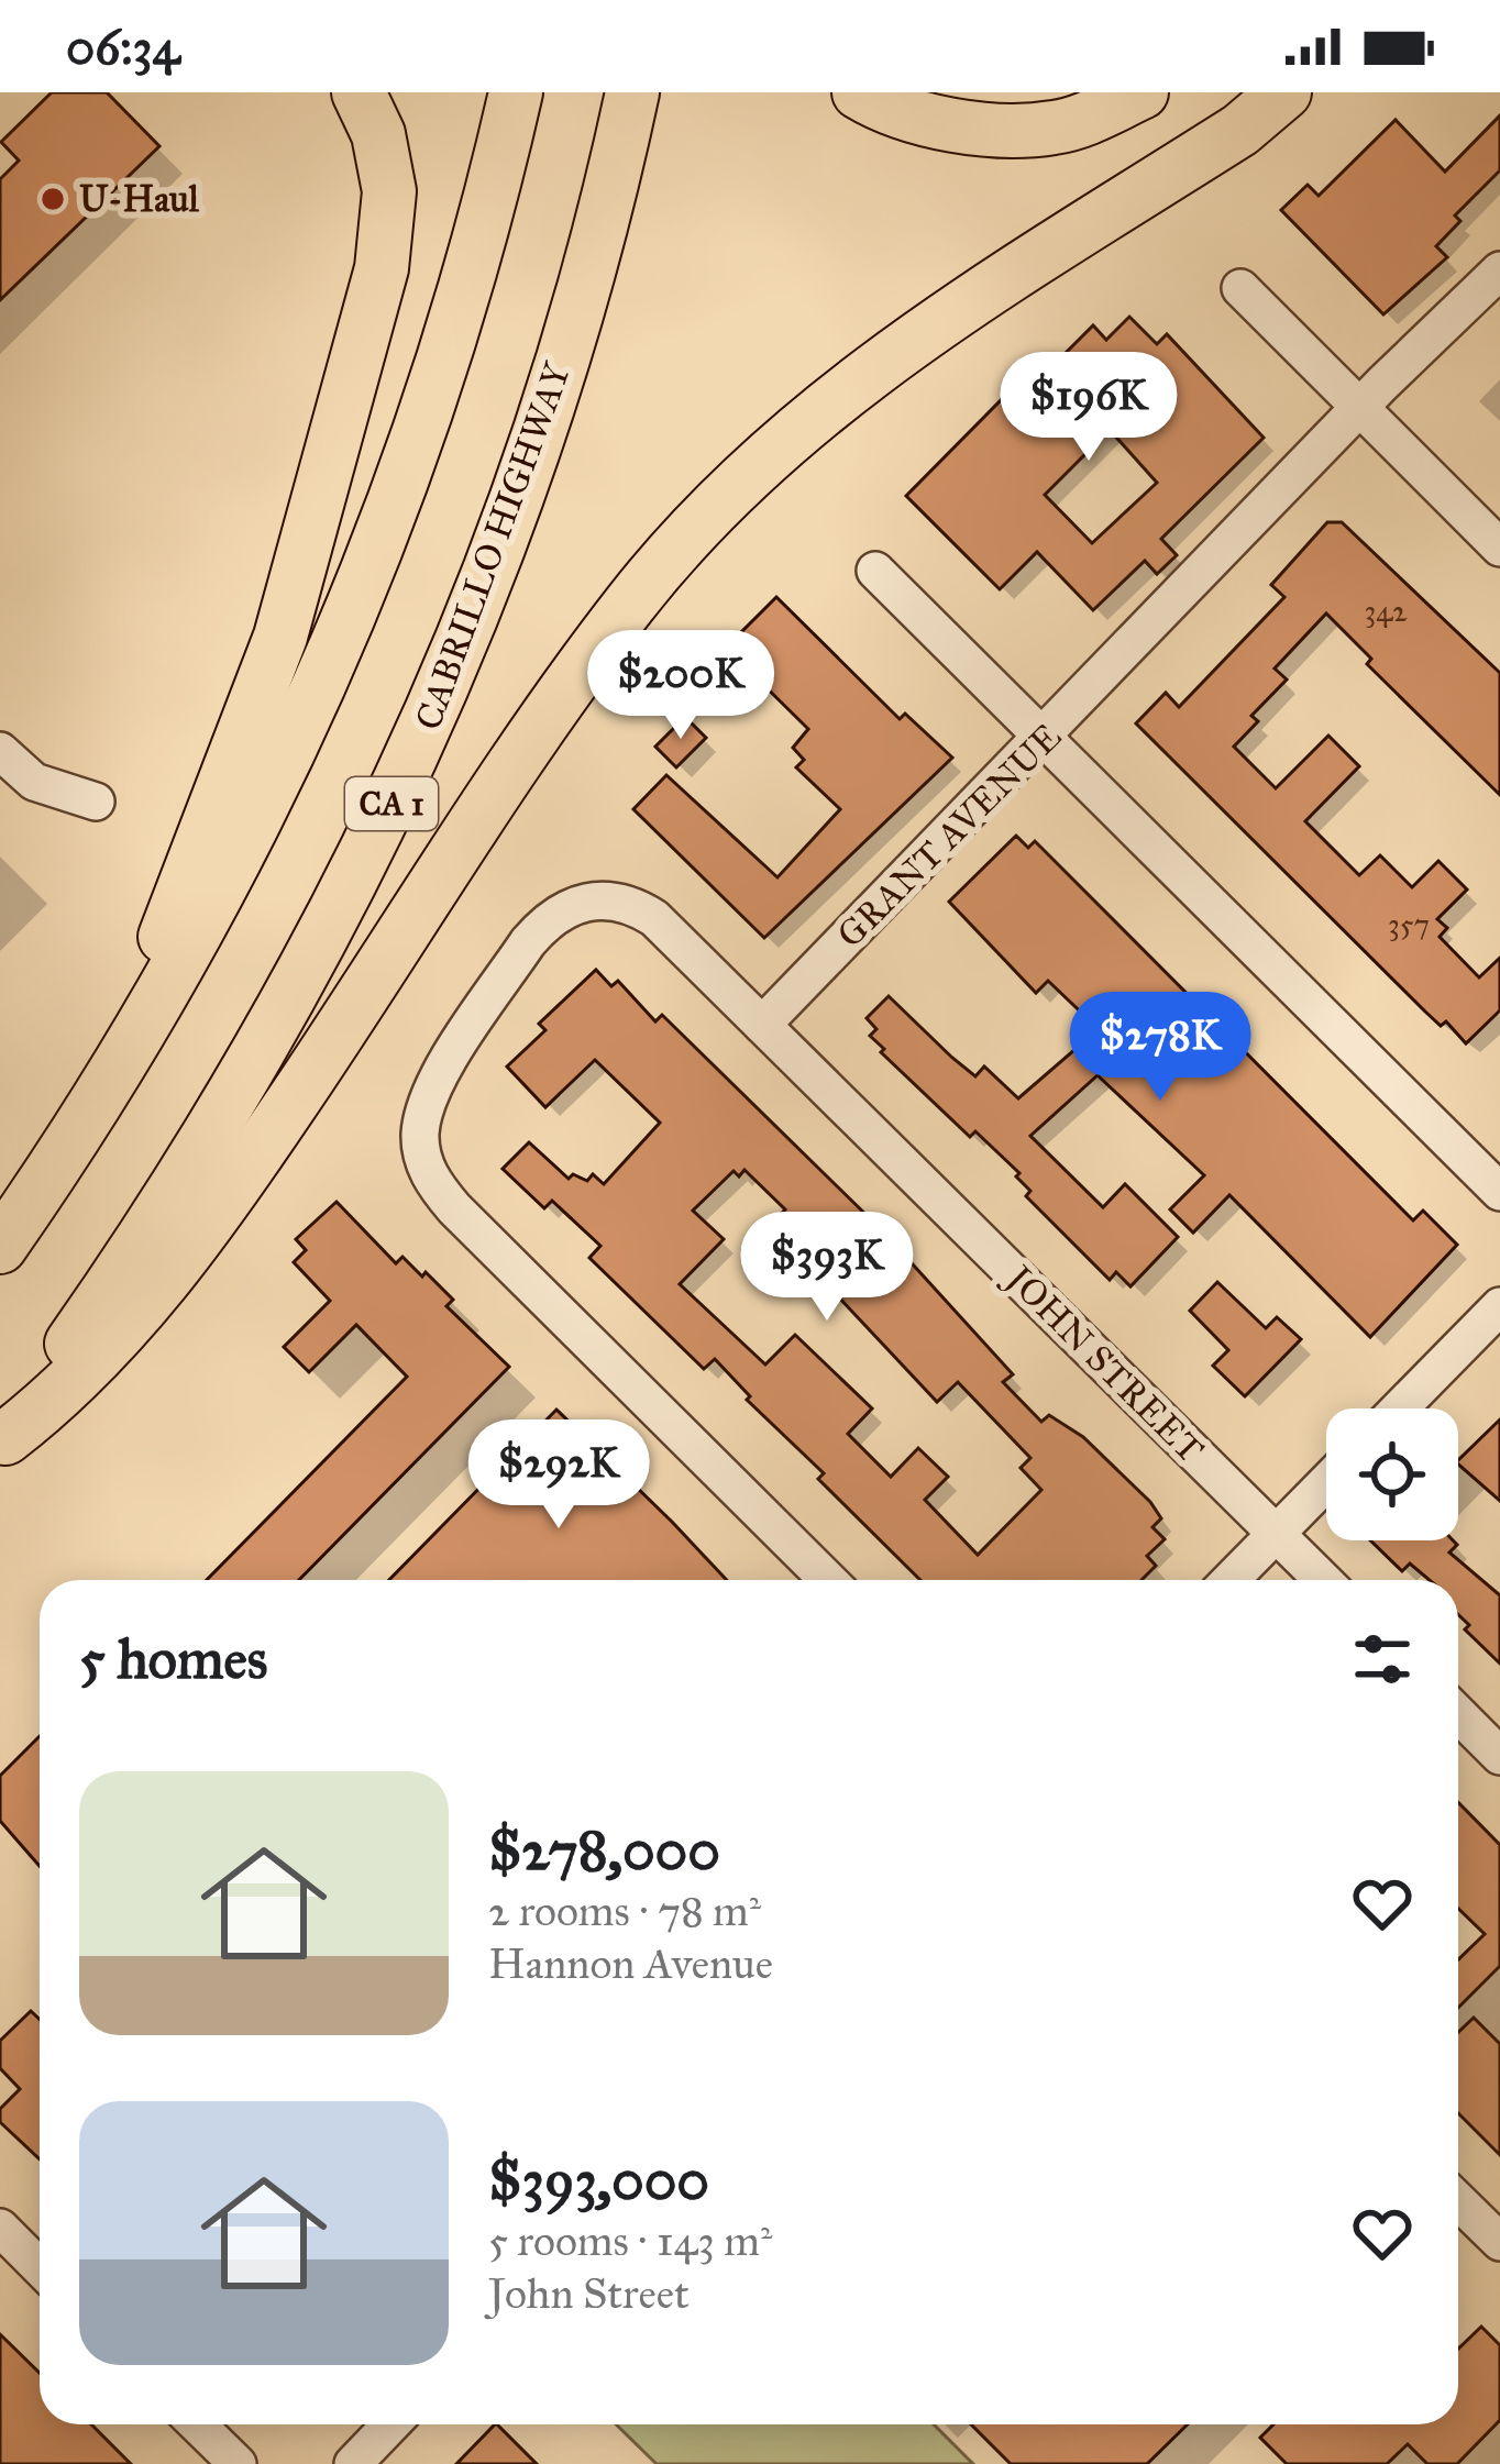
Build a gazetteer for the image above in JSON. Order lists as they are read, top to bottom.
{
  "streets": {
    "highway": ["CABRILLO HIGHWAY", "CA 1"],
    "street": ["GRANT AVENUE", "JOHN STREET"]
  },
  "crossings": [
    ["GRANT AVENUE", "JOHN STREET"]
  ],
  "places": ["U-Haul"],
  "house_numbers": ["342", "357"],
  "page": {
    "status": "06:34",
    "price": [
      "$196K",
      "$200K",
      "$278K",
      "$393K",
      "$292K"
    ],
    "heading": "5 homes",
    "list": [
      {
        "name": "$278,000",
        "note": "2 rooms · 78 m² · Hannon Avenue"
      },
      {
        "name": "$393,000",
        "note": "5 rooms · 143 m² · John Street"
      }
    ]
  }
}
